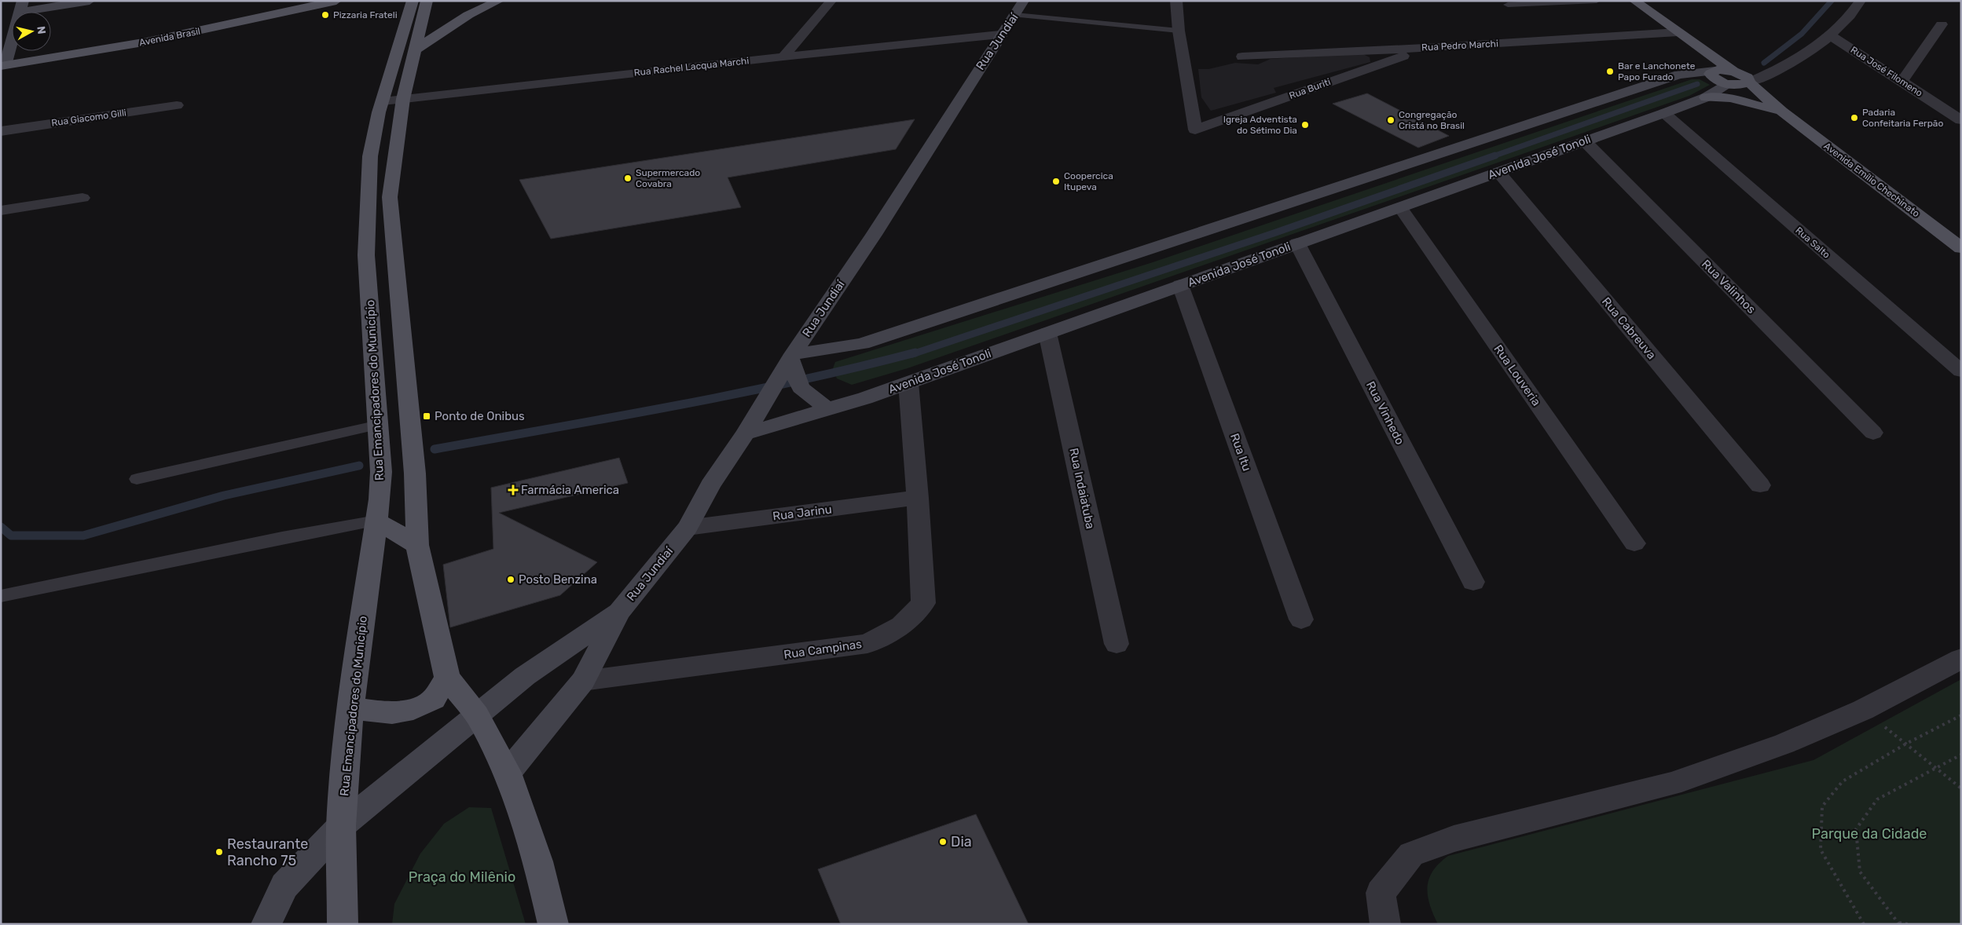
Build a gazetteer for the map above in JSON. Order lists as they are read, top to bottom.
{
  "streets": {
    "main road": [
      "Avenida Brasil",
      "Rua Jundiaí",
      "Avenida José Tonoli",
      "Avenida Emílio Chechinato",
      "Rua Emancipadores do Município"
    ],
    "street": [
      "Rua Pedro Marchi",
      "Rua Rachel Lacqua Marchi",
      "Rua José Filomeno",
      "Rua Buriti",
      "Rua Giacomo Gilli",
      "Rua Salto",
      "Rua Valinhos",
      "Rua Cabreuva",
      "Rua Louveria",
      "Rua Vinhedo",
      "Rua Itu",
      "Rua Indaiatuba",
      "Rua Jarinu",
      "Rua Campinas"
    ]
  },
  "crossings": [
    ["Rua Jundiaí", "Rua Rachel Lacqua Marchi"],
    ["Rua Jundiaí", "Avenida José Tonoli"],
    ["Rua Jundiaí", "Rua Emancipadores do Município"],
    ["Rua Jundiaí", "Rua Jarinu"],
    ["Rua Jundiaí", "Rua Campinas"],
    ["Rua Pedro Marchi", "Rua Buriti"],
    ["Rua Pedro Marchi", "Avenida Emílio Chechinato"],
    ["Rua Rachel Lacqua Marchi", "Rua Emancipadores do Município"],
    ["Avenida José Tonoli", "Avenida Emílio Chechinato"],
    ["Avenida José Tonoli", "Rua Salto"],
    ["Avenida José Tonoli", "Rua Valinhos"],
    ["Avenida José Tonoli", "Rua Cabreuva"],
    ["Avenida José Tonoli", "Rua Louveria"],
    ["Avenida José Tonoli", "Rua Vinhedo"],
    ["Avenida José Tonoli", "Rua Itu"],
    ["Avenida José Tonoli", "Rua Indaiatuba"],
    ["Avenida José Tonoli", "Rua Campinas"],
    ["Rua Jarinu", "Rua Campinas"]
  ],
  "parks": ["Parque da Cidade", "Praça do Milênio"],
  "places": {
    "other": [
      "Pizzaria Frateli",
      "Bar e Lanchonete Papo Furado",
      "Padaria Confeitaria Ferpão",
      "Congregação Cristá no Brasil",
      "Igreja Adventista do Sétimo Dia",
      "Supermercado Covabra",
      "Coopercica Itupeva",
      "Posto Benzina",
      "Dia",
      "Restaurante Rancho 75"
    ],
    "transit": ["Ponto de Onibus"],
    "health": ["Farmácia America"]
  },
  "north": "right"
}
